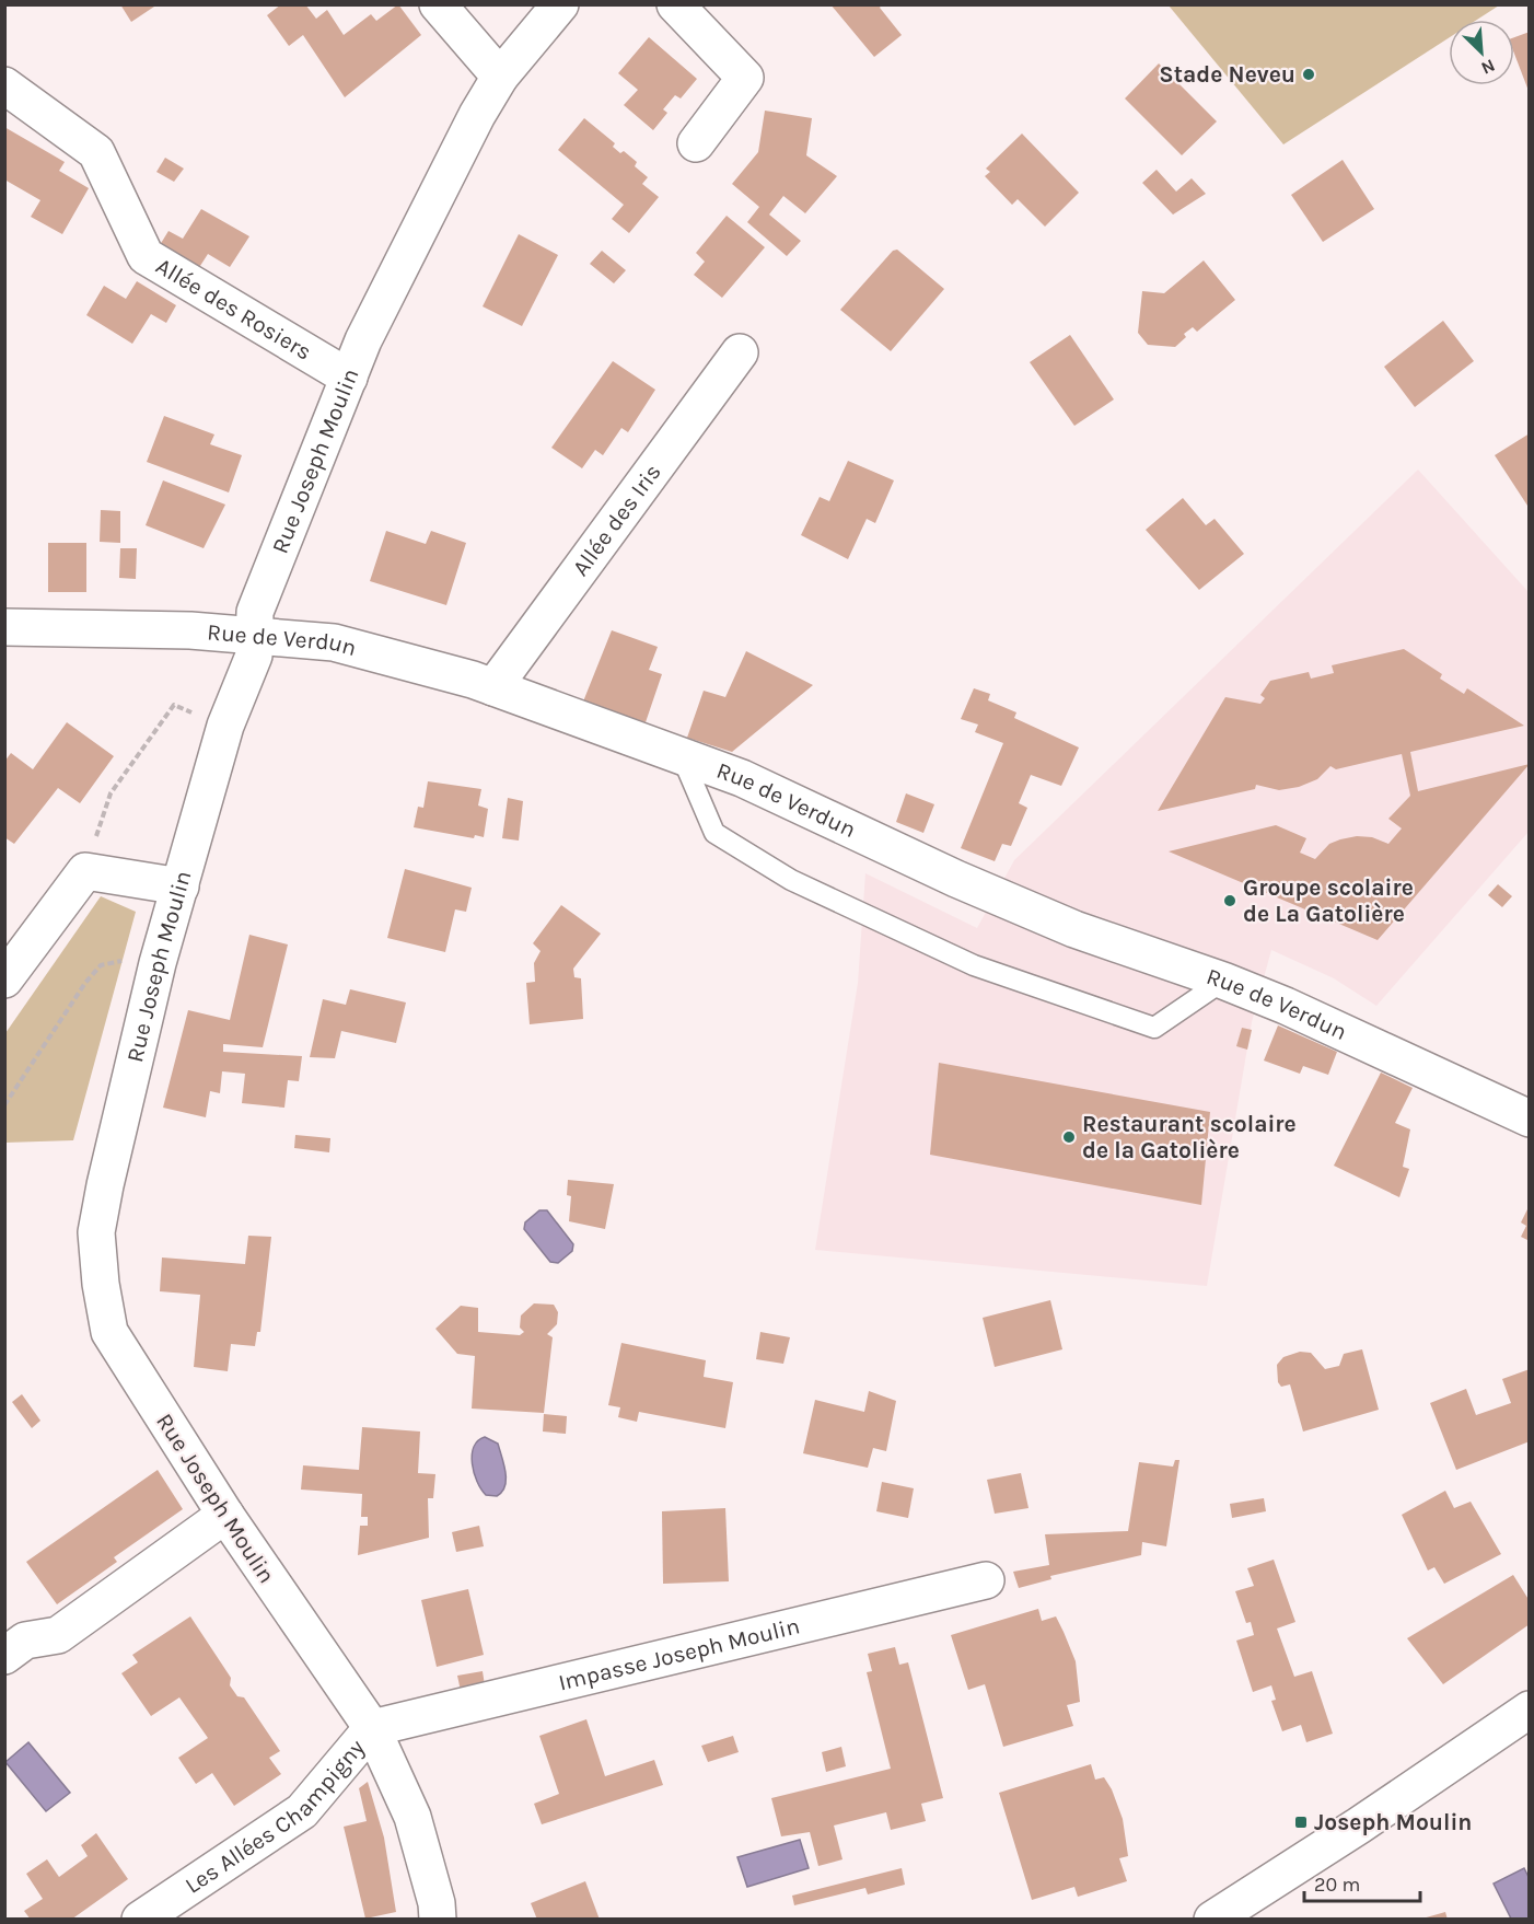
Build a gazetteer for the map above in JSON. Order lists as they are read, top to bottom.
{
  "streets": {
    "street": [
      "Allée des Rosiers",
      "Rue Joseph Moulin",
      "Allée des Iris",
      "Rue de Verdun",
      "Impasse Joseph Moulin",
      "Les Allées Champigny"
    ]
  },
  "crossings": [
    ["Allée des Rosiers", "Rue Joseph Moulin"],
    ["Rue Joseph Moulin", "Rue de Verdun"],
    ["Rue Joseph Moulin", "Impasse Joseph Moulin"],
    ["Rue Joseph Moulin", "Les Allées Champigny"],
    ["Allée des Iris", "Rue de Verdun"],
    ["Impasse Joseph Moulin", "Les Allées Champigny"]
  ],
  "places": {
    "other": ["Stade Neveu", "Groupe scolaire de La Gatolière", "Restaurant scolaire de la Gatolière"],
    "transit": ["Joseph Moulin"]
  },
  "scale_bar": "20 m",
  "north": "bottom right"
}
